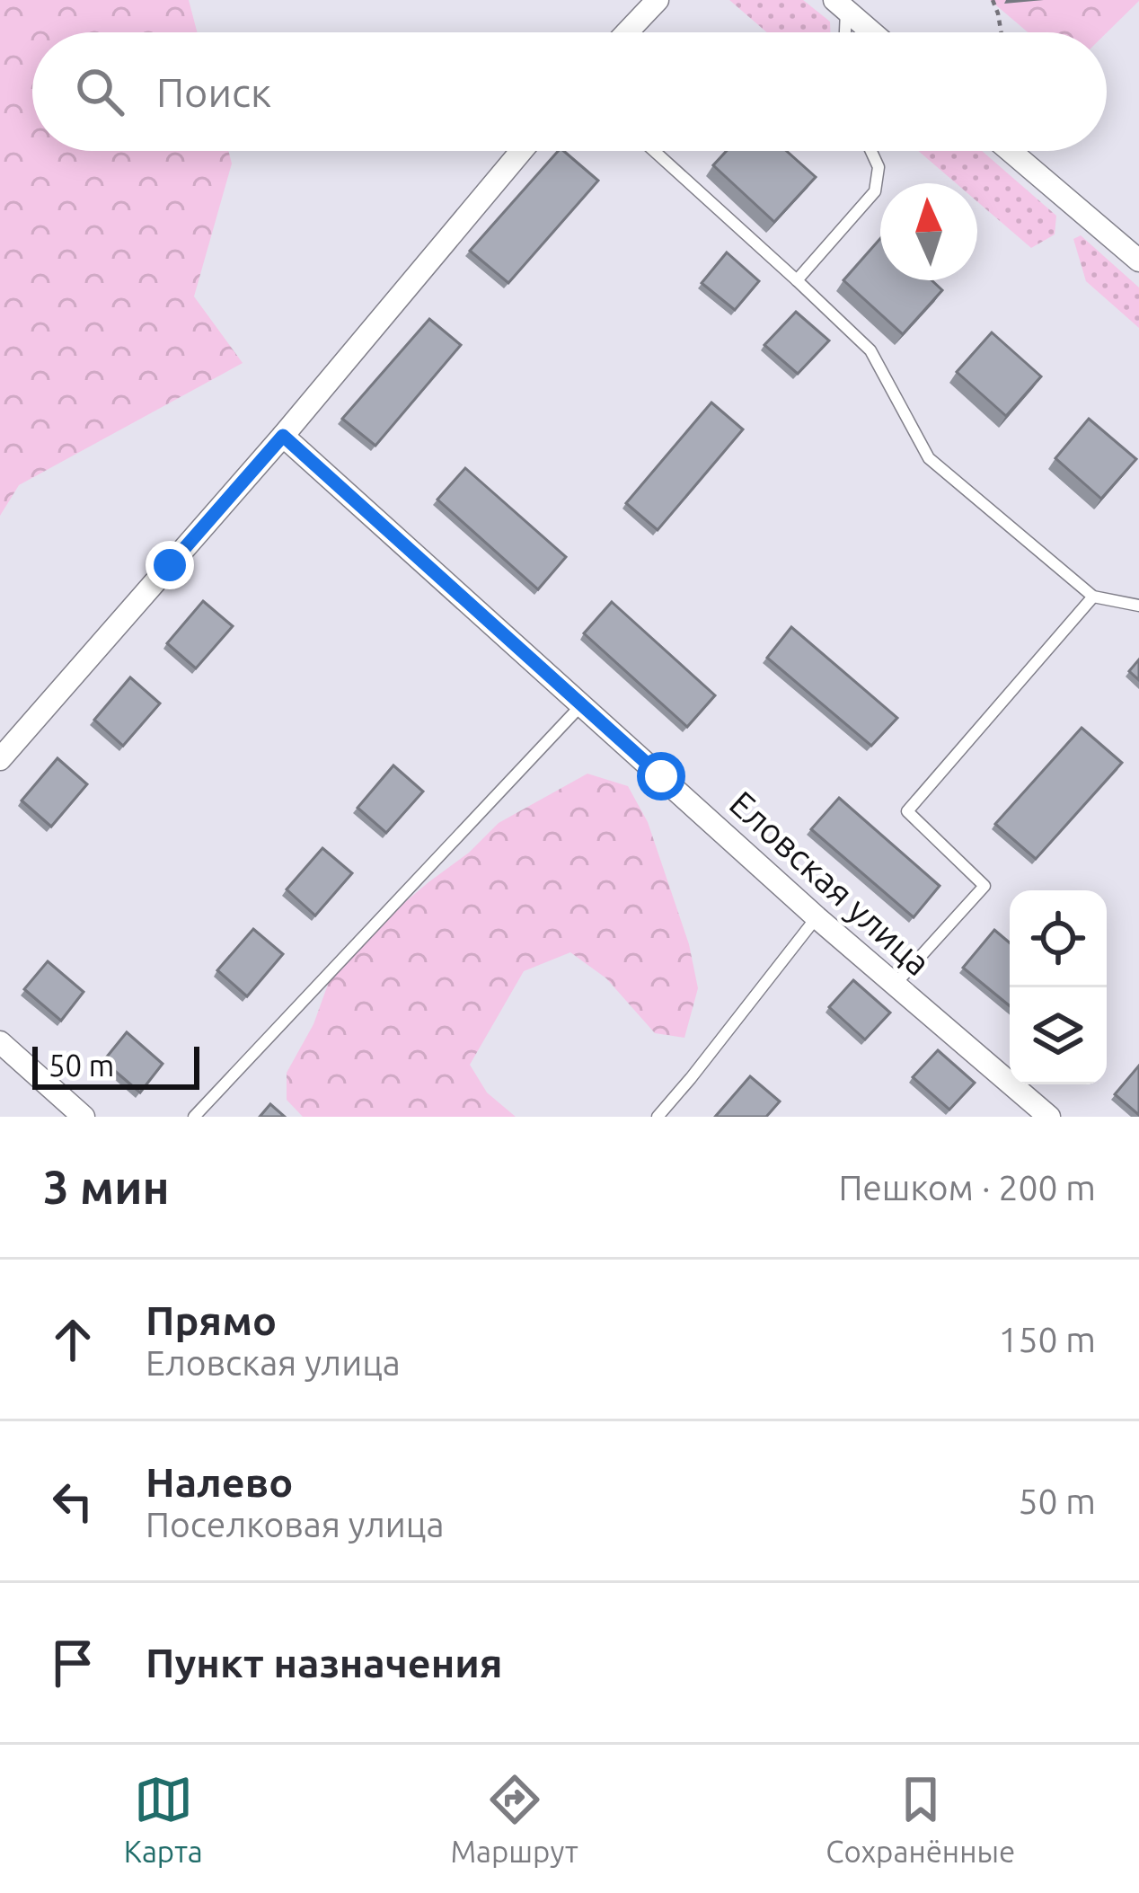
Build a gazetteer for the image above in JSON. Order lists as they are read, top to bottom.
{
  "streets": {
    "street": ["Еловская улица"]
  },
  "scale_bar": "50 m",
  "north": "top",
  "page": {
    "search": "Поиск",
    "scale": "50 m",
    "heading": ["3 мин", "Пешком · 200 m"],
    "list": [
      ["Прямо", "Еловская улица", "150 m"],
      ["Налево", "Поселковая улица", "50 m"],
      "Пункт назначения"
    ],
    "nav": ["Карта", "Маршрут", "Сохранённые"]
  }
}
